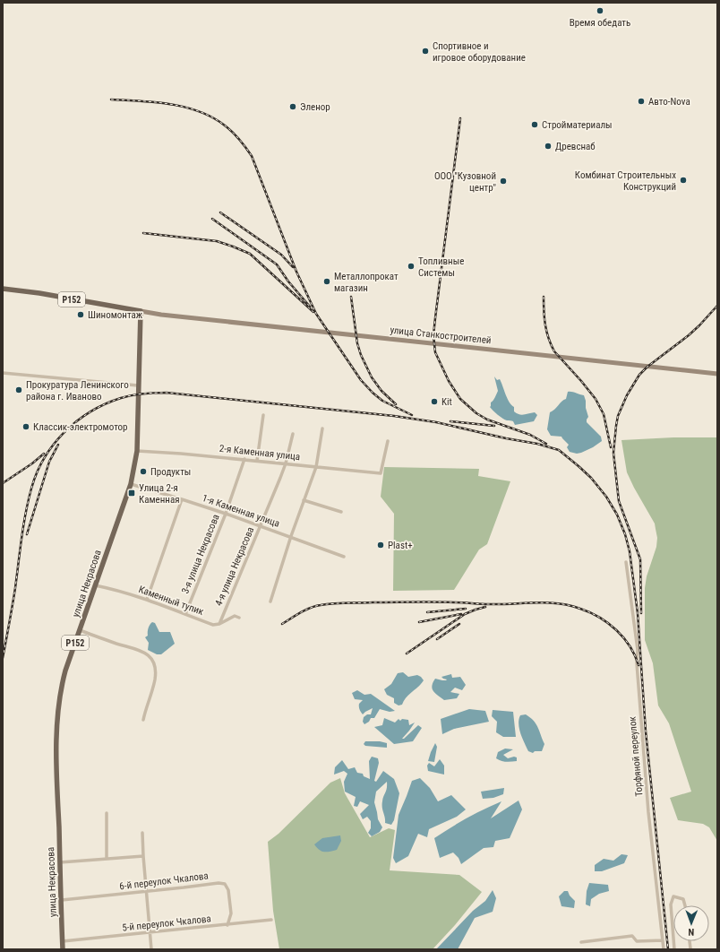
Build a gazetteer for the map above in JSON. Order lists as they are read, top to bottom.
{
  "streets": {
    "main road": ["Р152", "улица Станкостроителей", "улица Некрасова"],
    "street": [
      "2-я Каменная улица",
      "1-я Каменная улица",
      "3-я улица Некрасова",
      "4-я улица Некрасова",
      "Каменный тупик",
      "Торфяной переулок",
      "6-й переулок Чкалова",
      "5-й переулок Чкалова"
    ]
  },
  "crossings": [
    ["улица Станкостроителей", "улица Некрасова"],
    ["2-я Каменная улица", "3-я улица Некрасова"],
    ["2-я Каменная улица", "4-я улица Некрасова"],
    ["2-я Каменная улица", "улица Некрасова"],
    ["1-я Каменная улица", "3-я улица Некрасова"],
    ["1-я Каменная улица", "4-я улица Некрасова"],
    ["1-я Каменная улица", "улица Некрасова"],
    ["3-я улица Некрасова", "Каменный тупик"],
    ["4-я улица Некрасова", "Каменный тупик"],
    ["улица Некрасова", "Каменный тупик"],
    ["улица Некрасова", "6-й переулок Чкалова"],
    ["улица Некрасова", "5-й переулок Чкалова"],
    ["6-й переулок Чкалова", "5-й переулок Чкалова"]
  ],
  "places": {
    "other": [
      "Время обедать",
      "Спортивное и игровое оборудование",
      "Авто-Nova",
      "Эленор",
      "Стройматериалы",
      "Древснаб",
      "Комбинат Строительных Конструкций",
      "ООО \"Кузовной центр\"",
      "Топливные Системы",
      "Металлопрокат магазин",
      "Шиномонтаж",
      "Прокуратура Ленинского района г. Иваново",
      "Kit",
      "Классик-электромотор",
      "Продукты",
      "Plast+"
    ],
    "transit": ["Улица 2-я Каменная"]
  },
  "north": "bottom"
}
